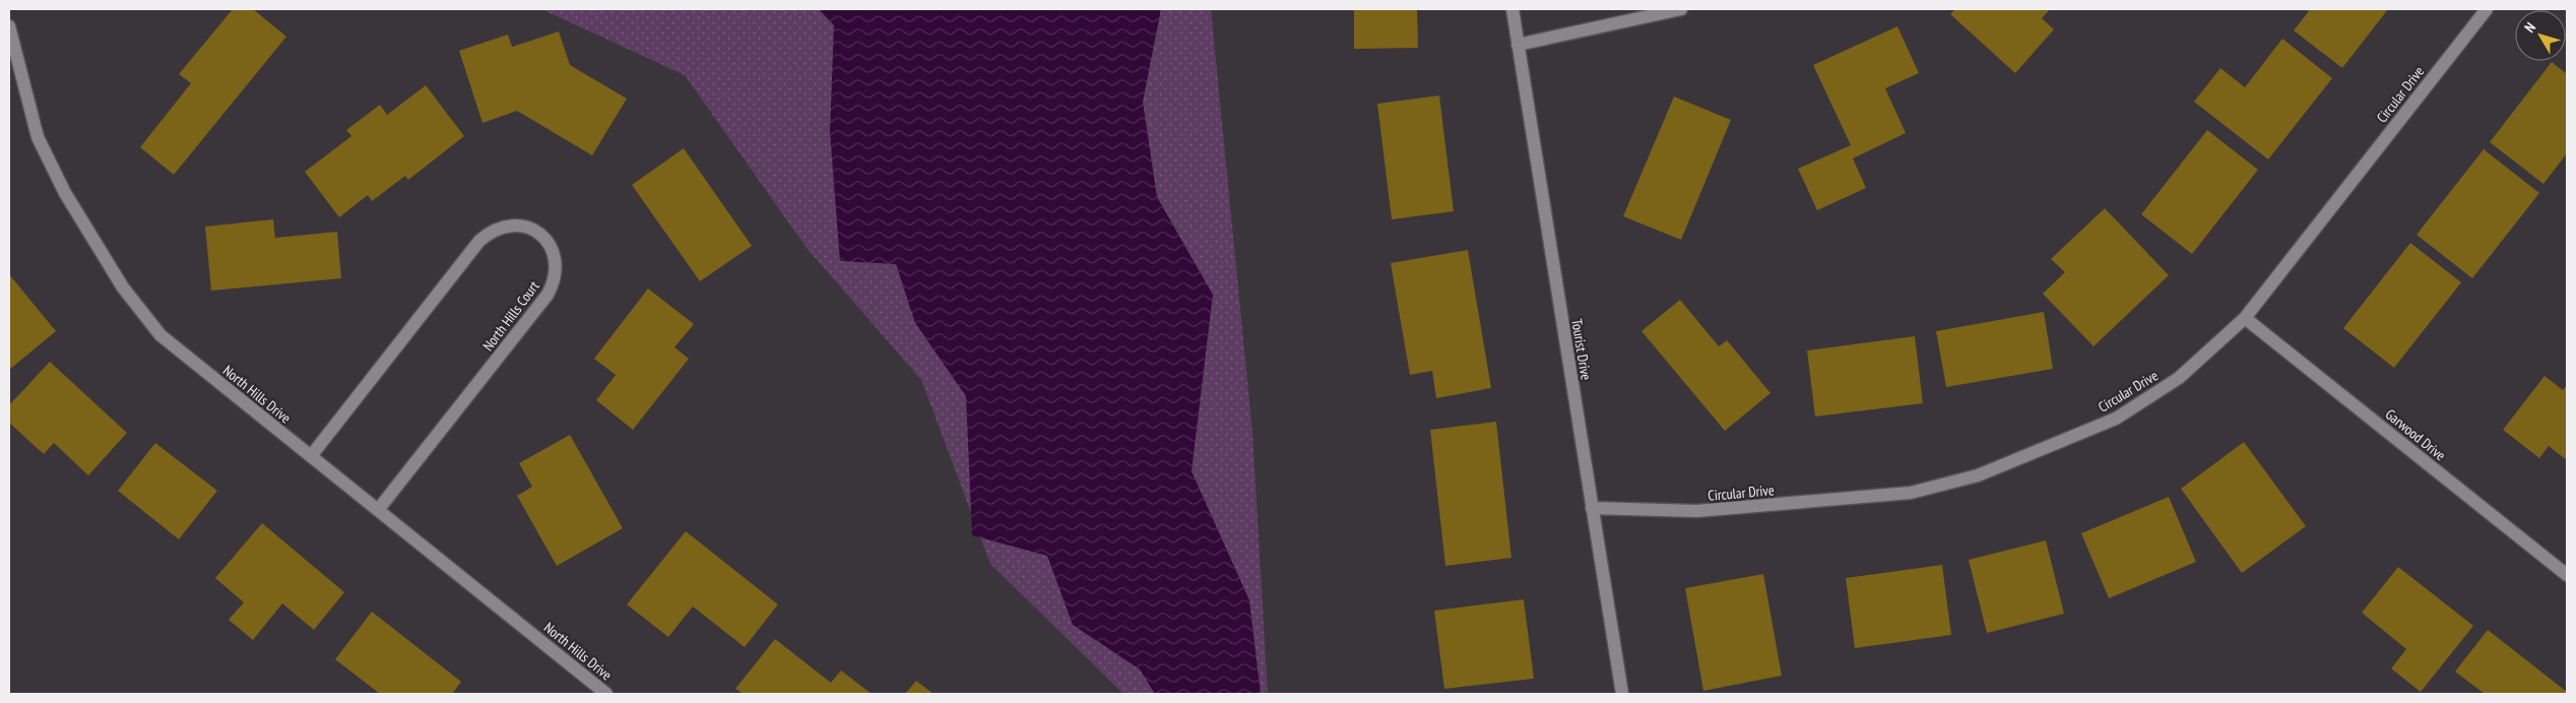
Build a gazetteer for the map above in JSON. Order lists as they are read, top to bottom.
{
  "streets": {
    "street": [
      "Circular Drive",
      "North Hills Court",
      "Tourist Drive",
      "North Hills Drive",
      "Garwood Drive"
    ]
  },
  "crossings": [
    ["Circular Drive", "Tourist Drive"],
    ["Circular Drive", "Garwood Drive"],
    ["North Hills Court", "North Hills Drive"]
  ],
  "north": "top left"
}
